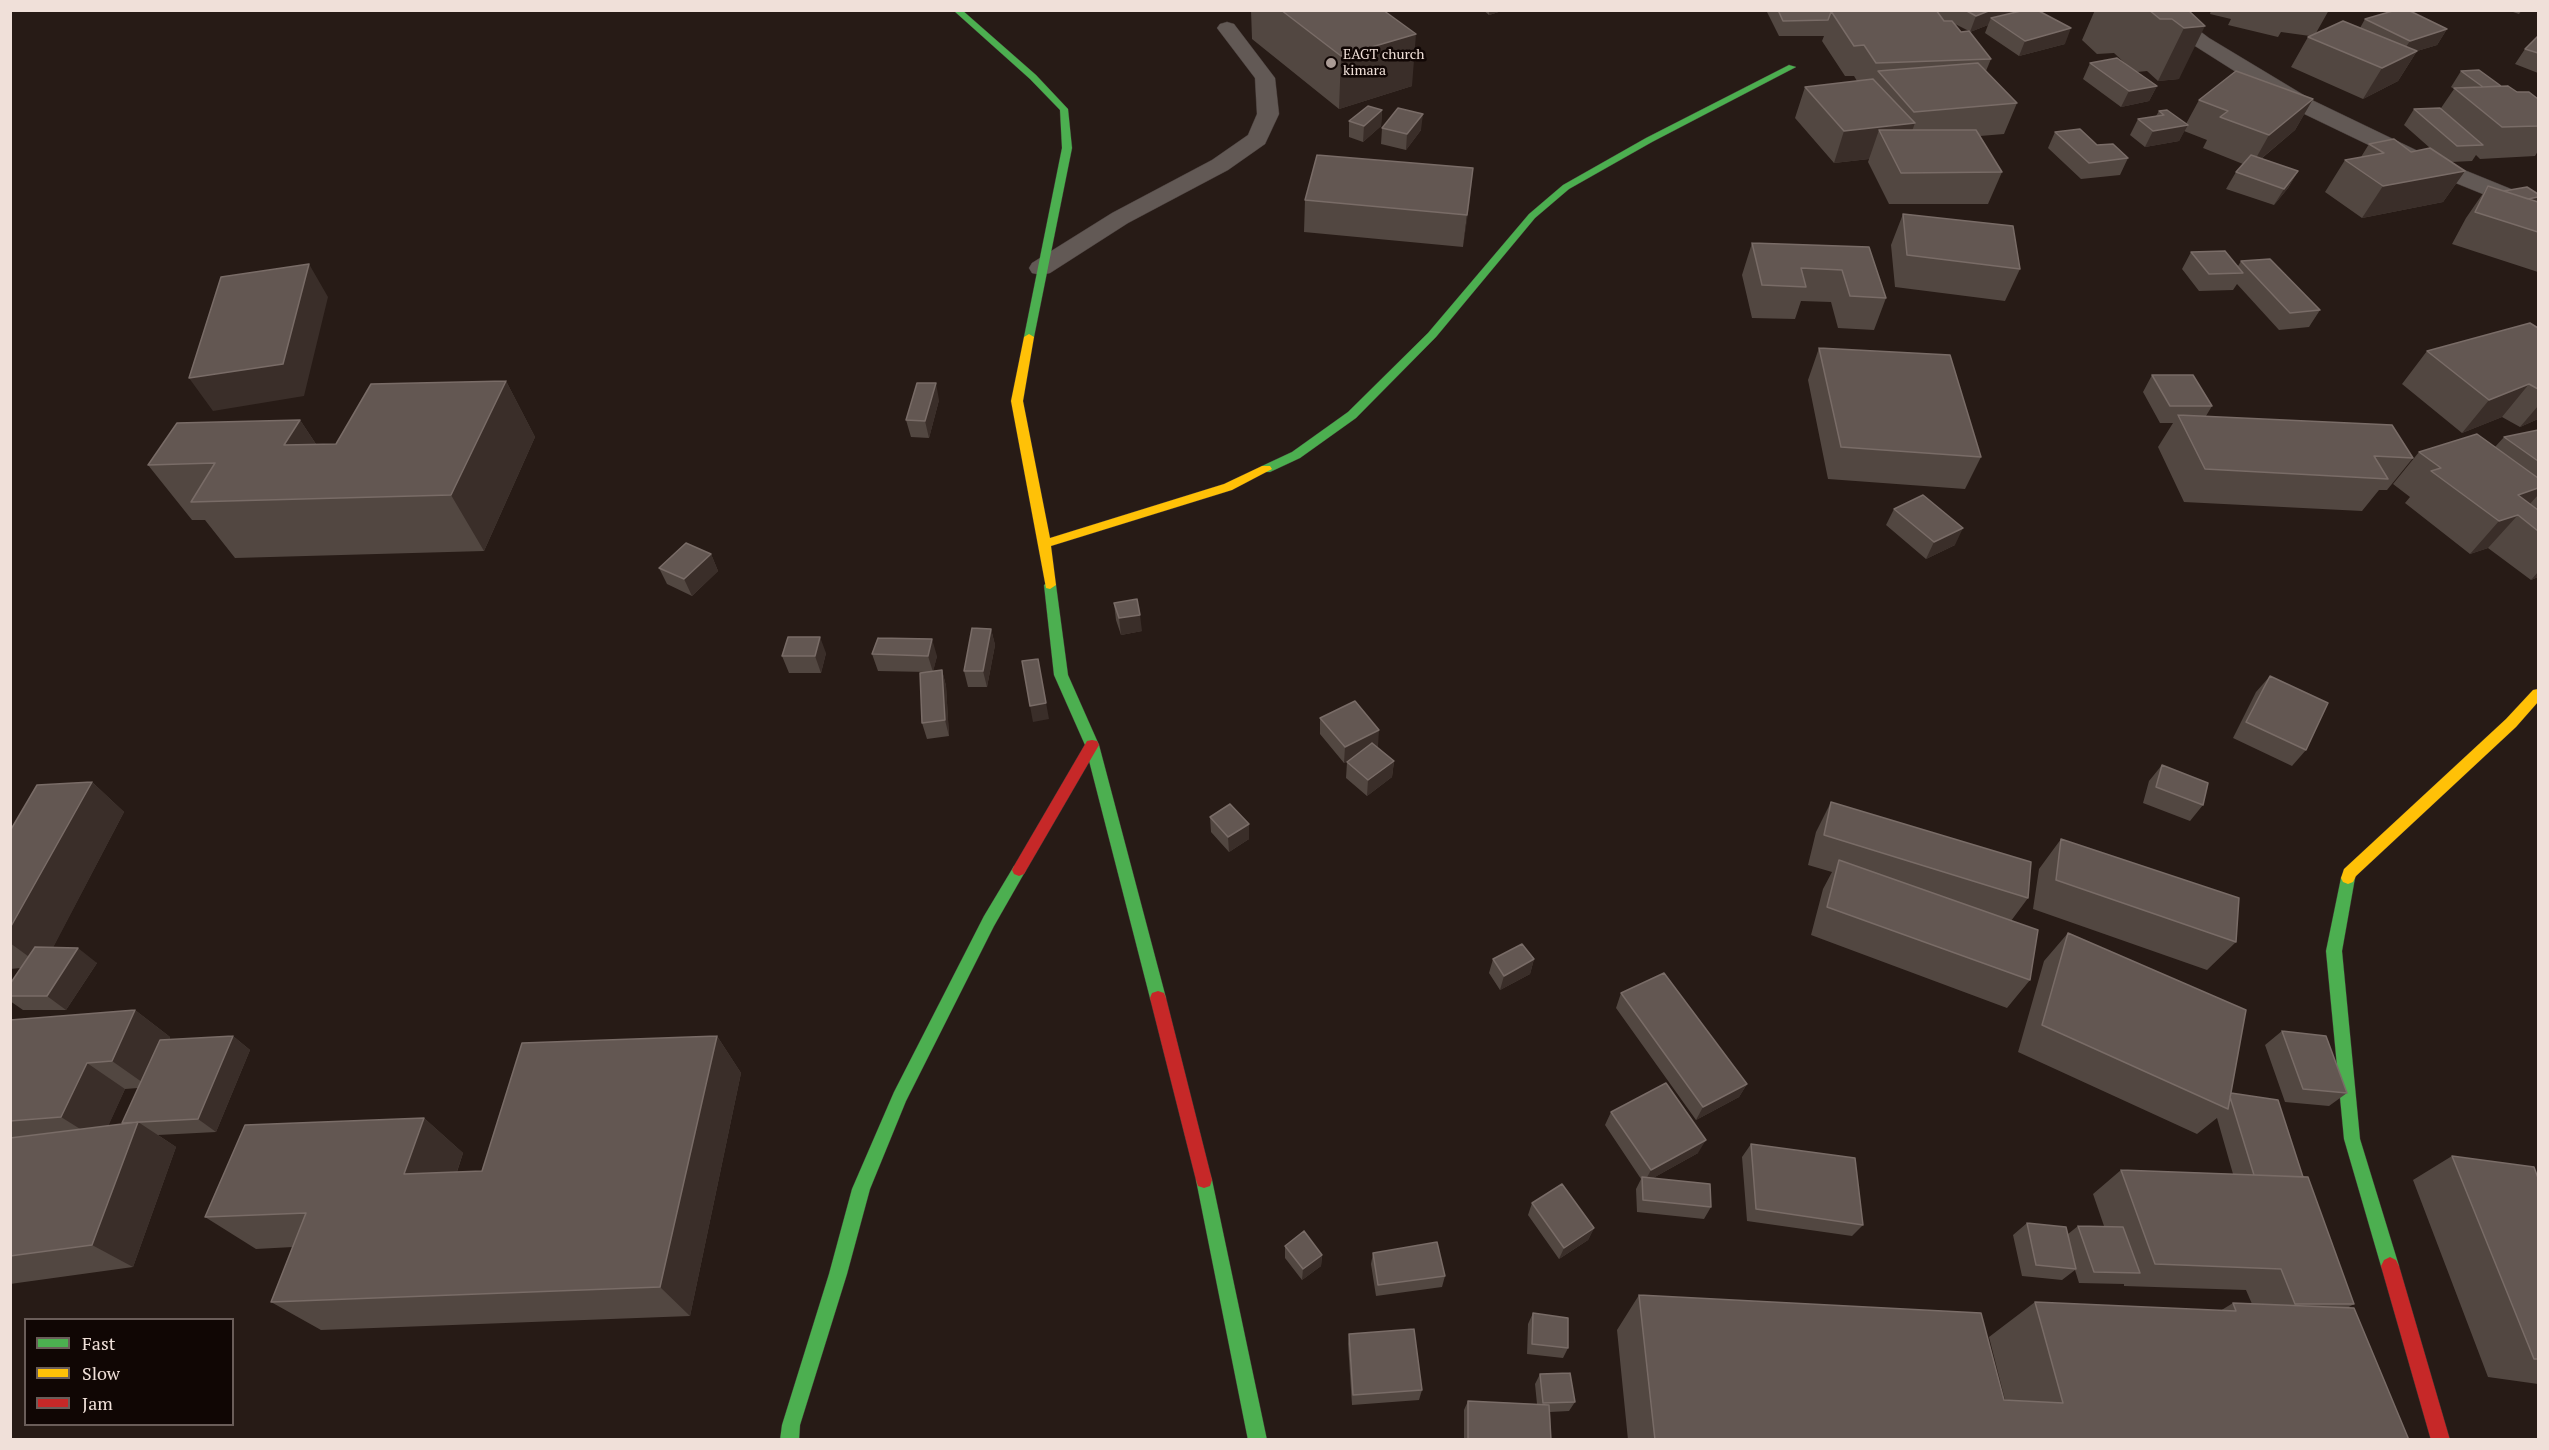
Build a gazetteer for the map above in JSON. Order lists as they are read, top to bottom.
{
  "places": ["EAGT church kimara"],
  "legend": ["Fast", "Slow", "Jam"]
}
